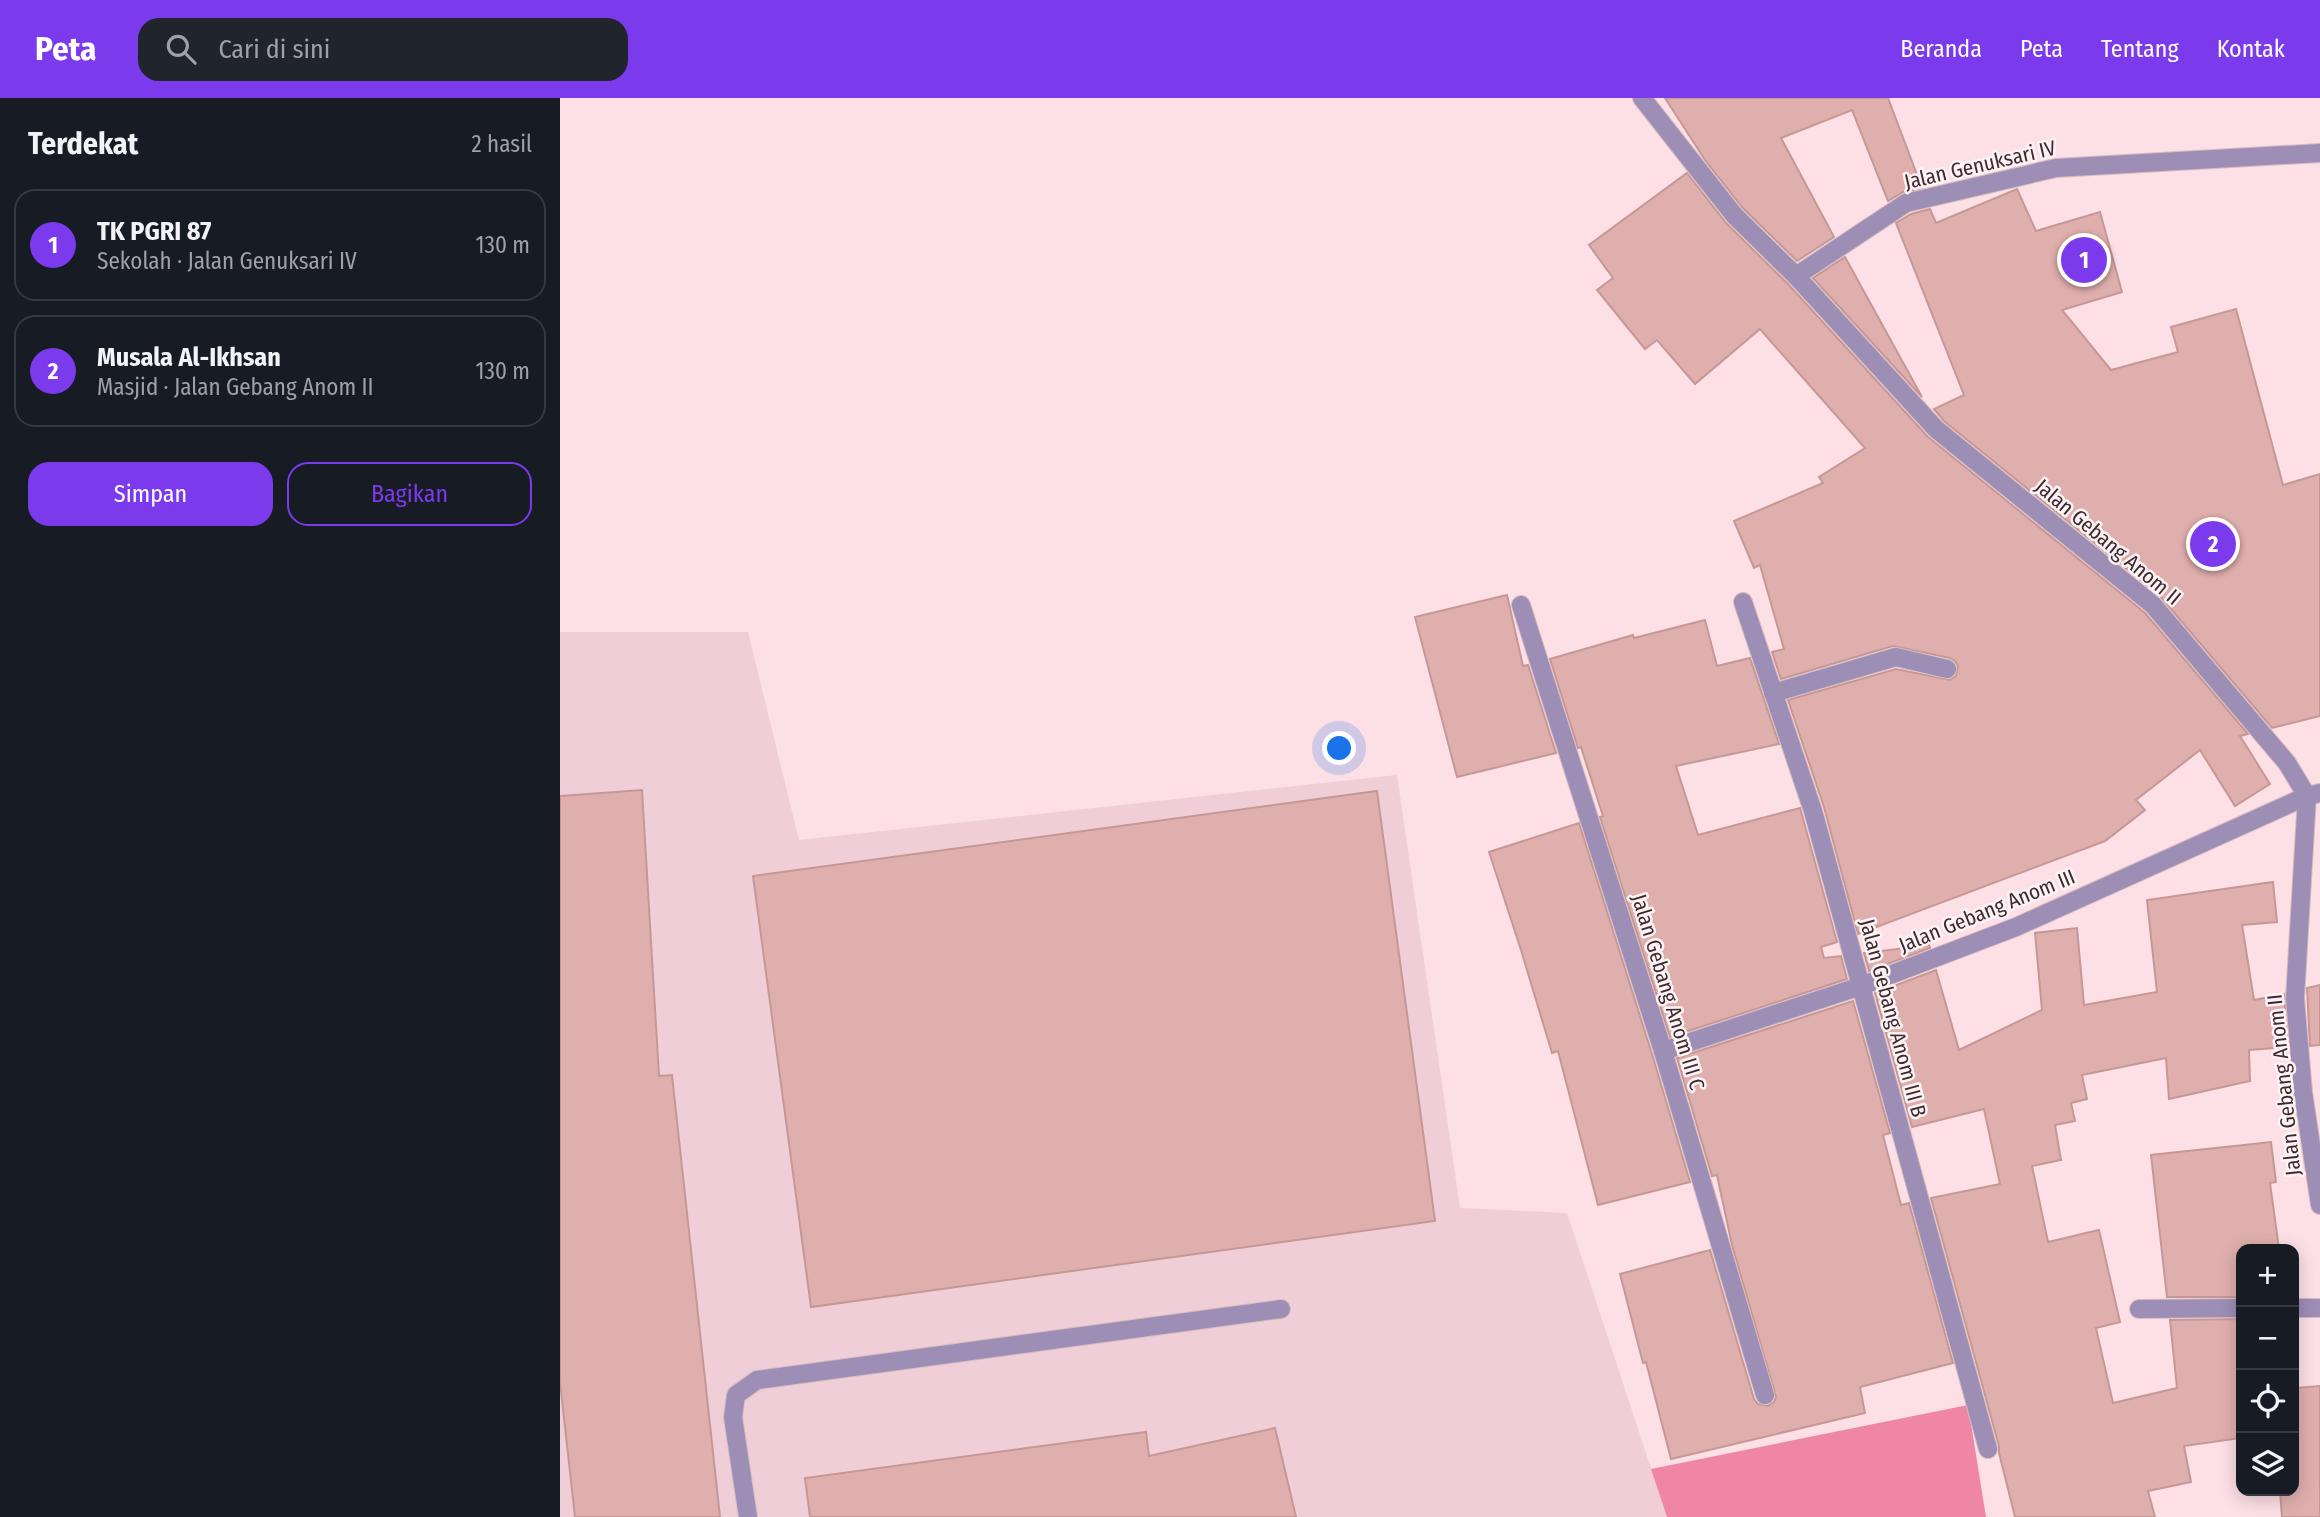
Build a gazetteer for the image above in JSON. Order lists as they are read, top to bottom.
{
  "streets": {
    "street": [
      "Jalan Genuksari IV",
      "Jalan Gebang Anom II",
      "Jalan Gebang Anom III",
      "Jalan Gebang Anom III C",
      "Jalan Gebang Anom III B"
    ]
  },
  "crossings": [
    ["Jalan Genuksari IV", "Jalan Gebang Anom II"],
    ["Jalan Gebang Anom II", "Jalan Gebang Anom III"],
    ["Jalan Gebang Anom III", "Jalan Gebang Anom III C"],
    ["Jalan Gebang Anom III", "Jalan Gebang Anom III B"]
  ],
  "page": {
    "header": "Peta",
    "search": "Cari di sini",
    "nav": [
      "Beranda",
      "Peta",
      "Tentang",
      "Kontak"
    ],
    "heading": ["Terdekat", "2 hasil"],
    "list": [
      {
        "mark": "1",
        "name": "TK PGRI 87",
        "note": "Sekolah · Jalan Genuksari IV",
        "value": "130 m"
      },
      {
        "mark": "2",
        "name": "Musala Al-Ikhsan",
        "note": "Masjid · Jalan Gebang Anom II",
        "value": "130 m"
      }
    ],
    "pins": ["1", "2"],
    "buttons": ["Simpan", "Bagikan"],
    "map_buttons": ["+", "−"]
  }
}
